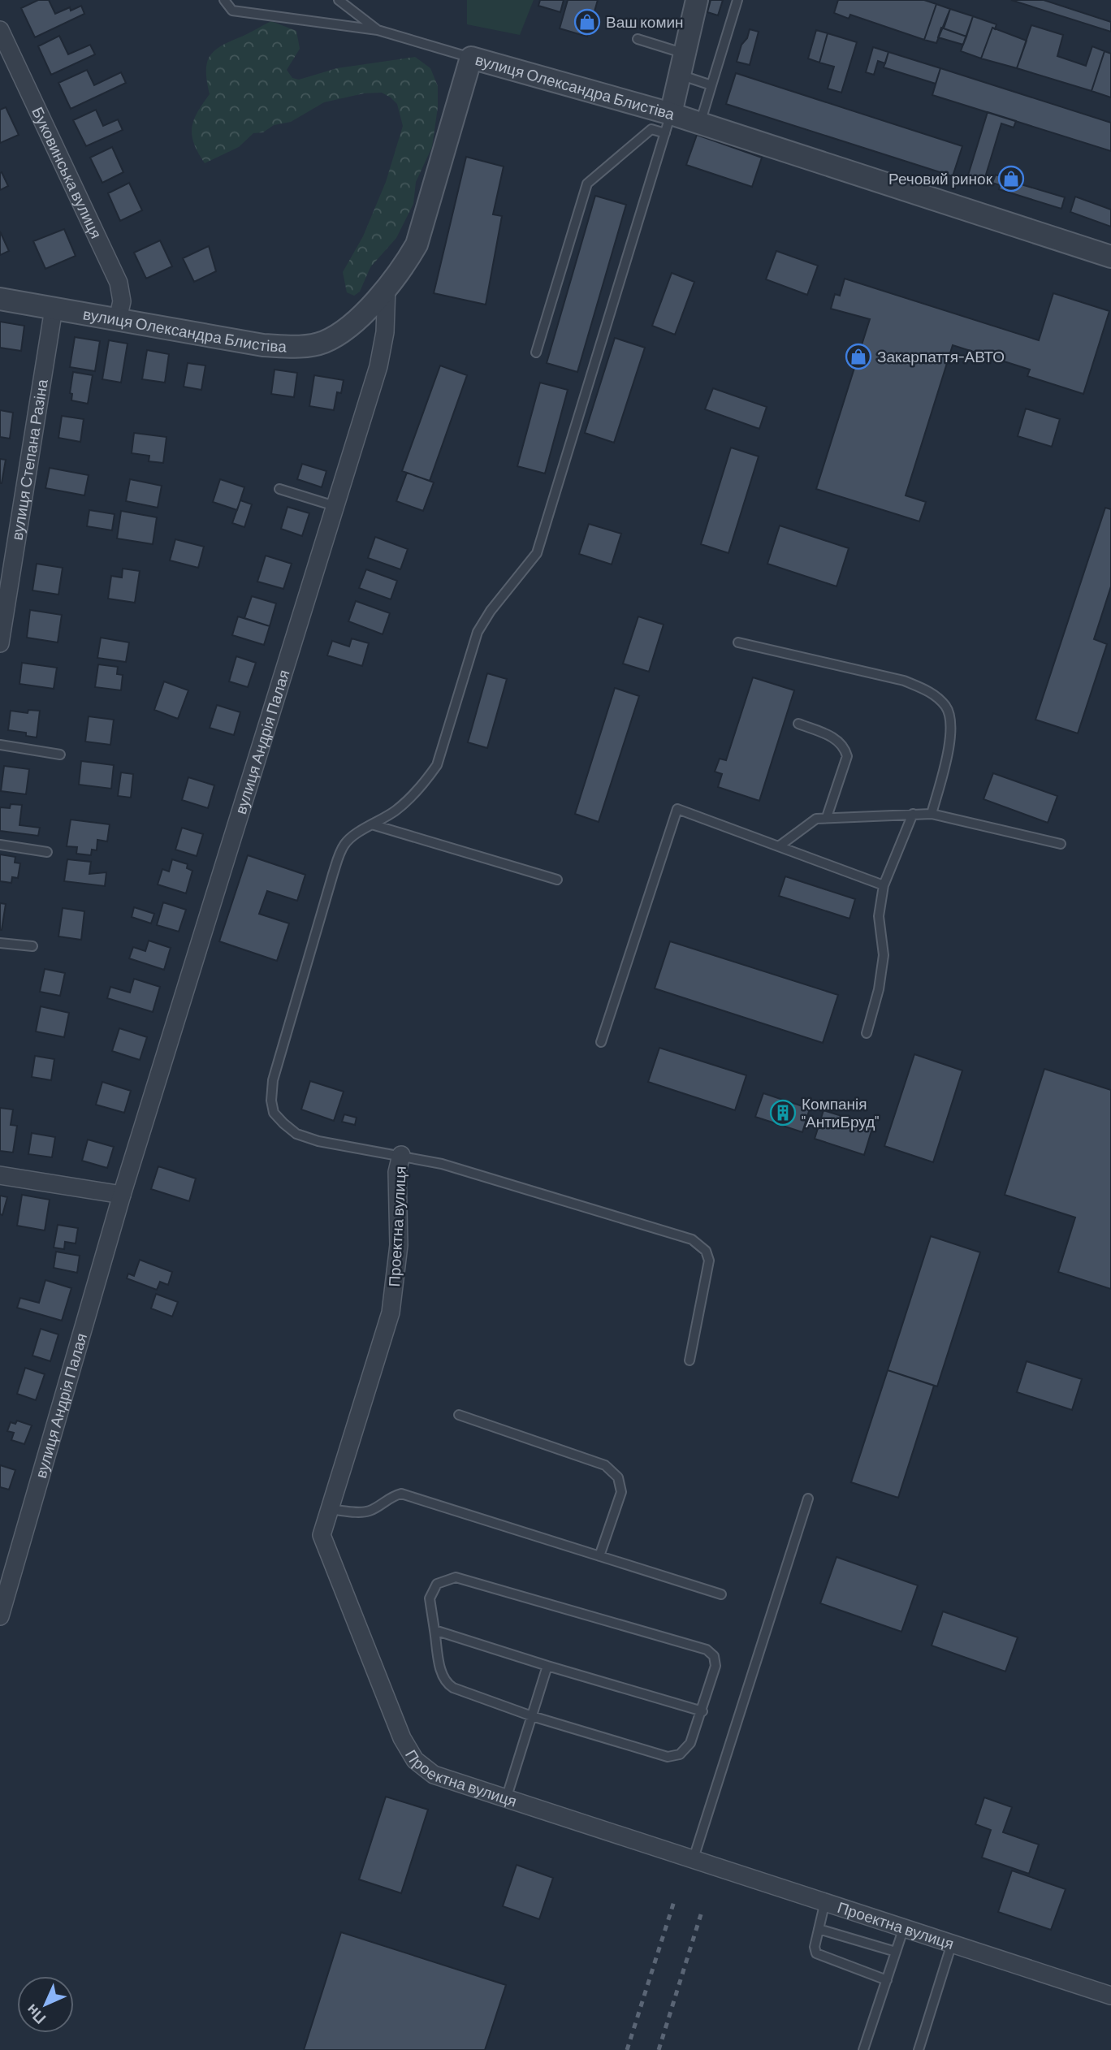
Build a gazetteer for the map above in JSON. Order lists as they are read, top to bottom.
{
  "streets": {
    "street": [
      "вулиця Олександра Блистіва",
      "Буковинська вулиця",
      "вулиця Степана Разіна",
      "вулиця Андрія Палая",
      "Проектна вулиця"
    ]
  },
  "crossings": [
    ["вулиця Олександра Блистіва", "Буковинська вулиця"],
    ["вулиця Олександра Блистіва", "вулиця Степана Разіна"],
    ["вулиця Олександра Блистіва", "вулиця Андрія Палая"]
  ],
  "places": {
    "shop": ["Ваш комин", "Речовий ринок", "Закарпаття-АВТО"],
    "building": ["Компанія \"АнтиБруд\""]
  },
  "north": "bottom left"
}
